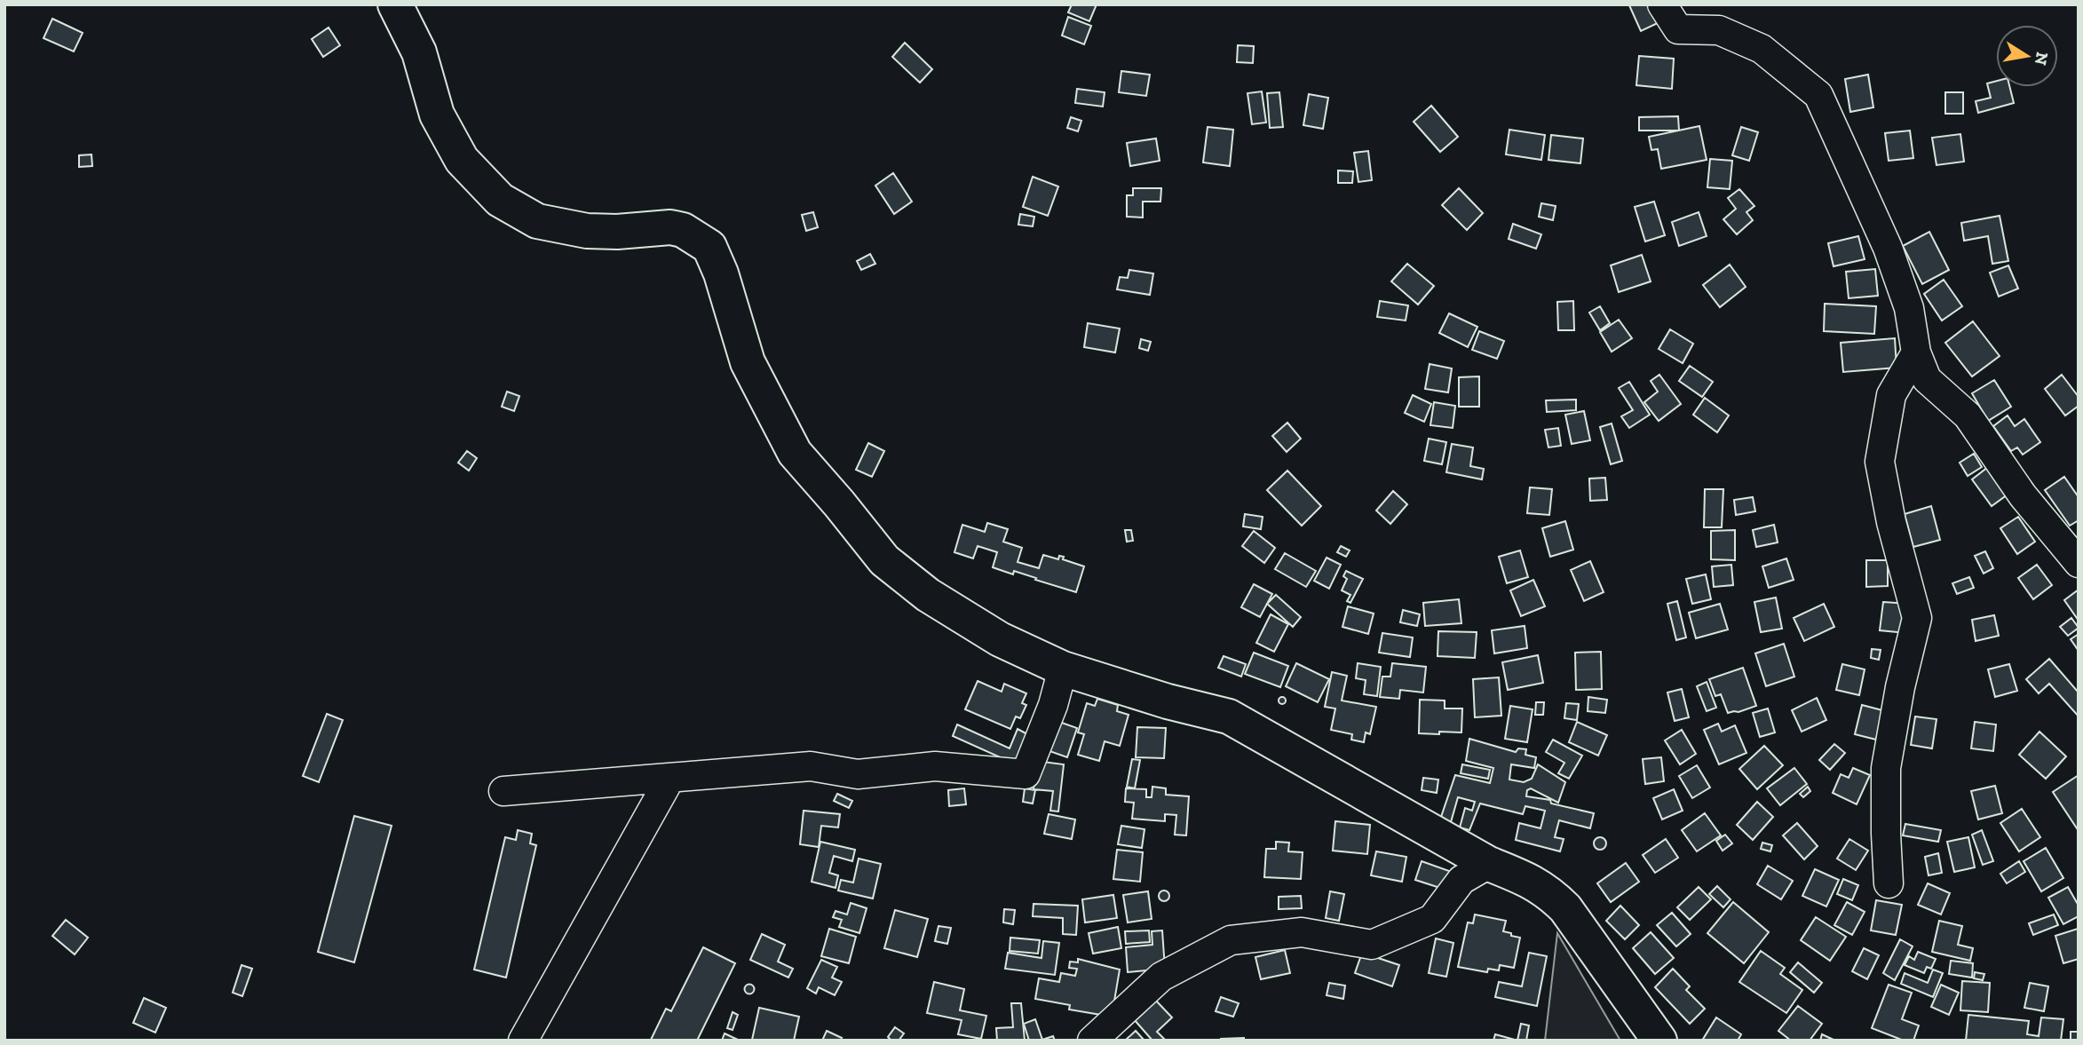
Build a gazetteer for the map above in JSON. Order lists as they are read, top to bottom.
{
  "north": "right"
}
